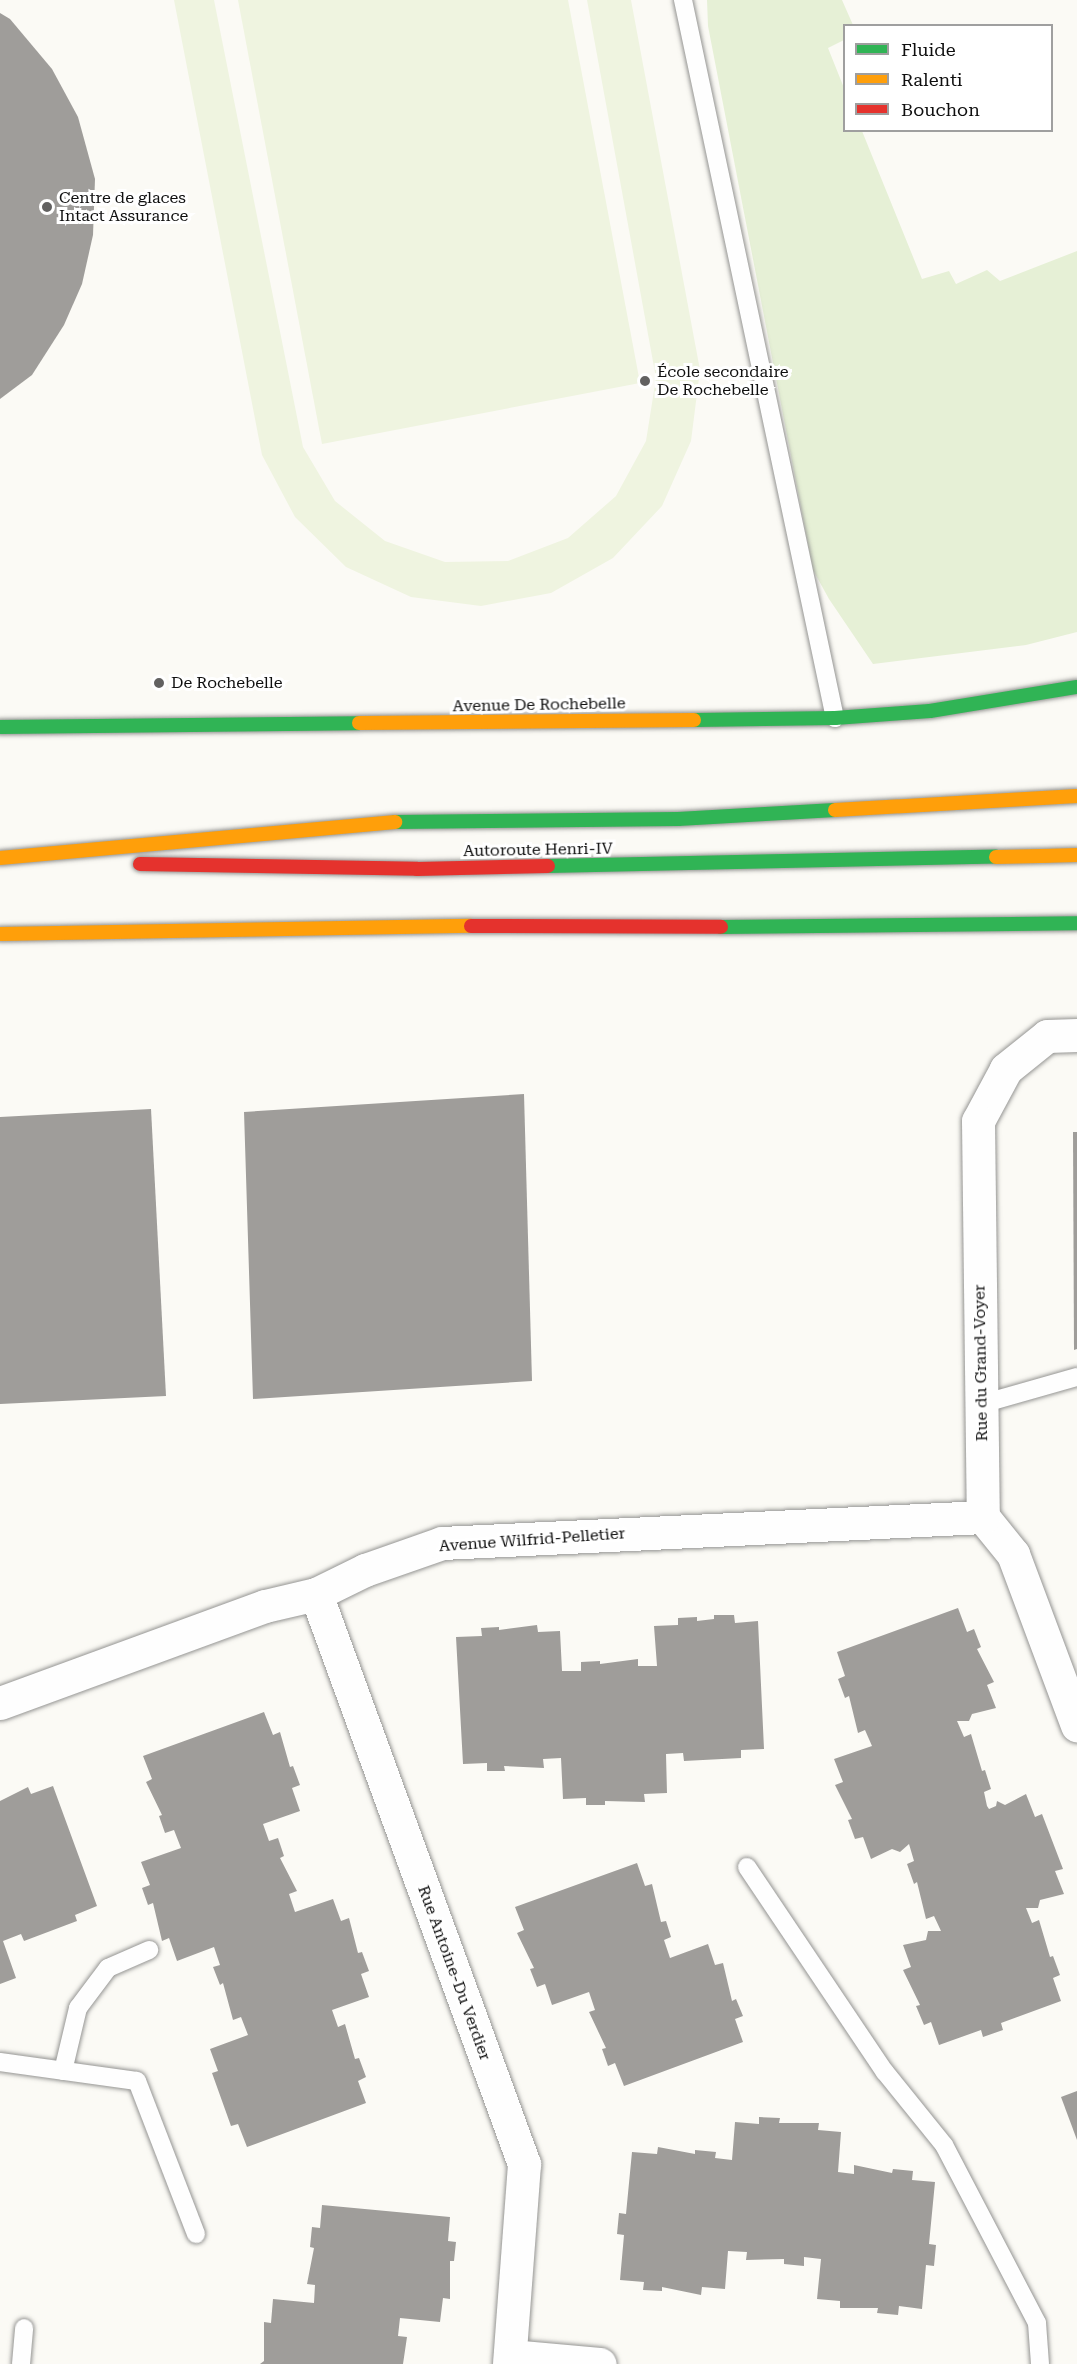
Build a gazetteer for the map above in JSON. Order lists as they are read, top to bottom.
{
  "streets": {
    "main road": ["Avenue De Rochebelle", "Autoroute Henri-IV"],
    "street": ["Rue du Grand-Voyer", "Avenue Wilfrid-Pelletier", "Rue Antoine-Du Verdier"]
  },
  "crossings": [
    ["Rue du Grand-Voyer", "Avenue Wilfrid-Pelletier"],
    ["Avenue Wilfrid-Pelletier", "Rue Antoine-Du Verdier"]
  ],
  "places": ["Centre de glaces Intact Assurance", "École secondaire De Rochebelle", "De Rochebelle"],
  "legend": ["Fluide", "Ralenti", "Bouchon"]
}
